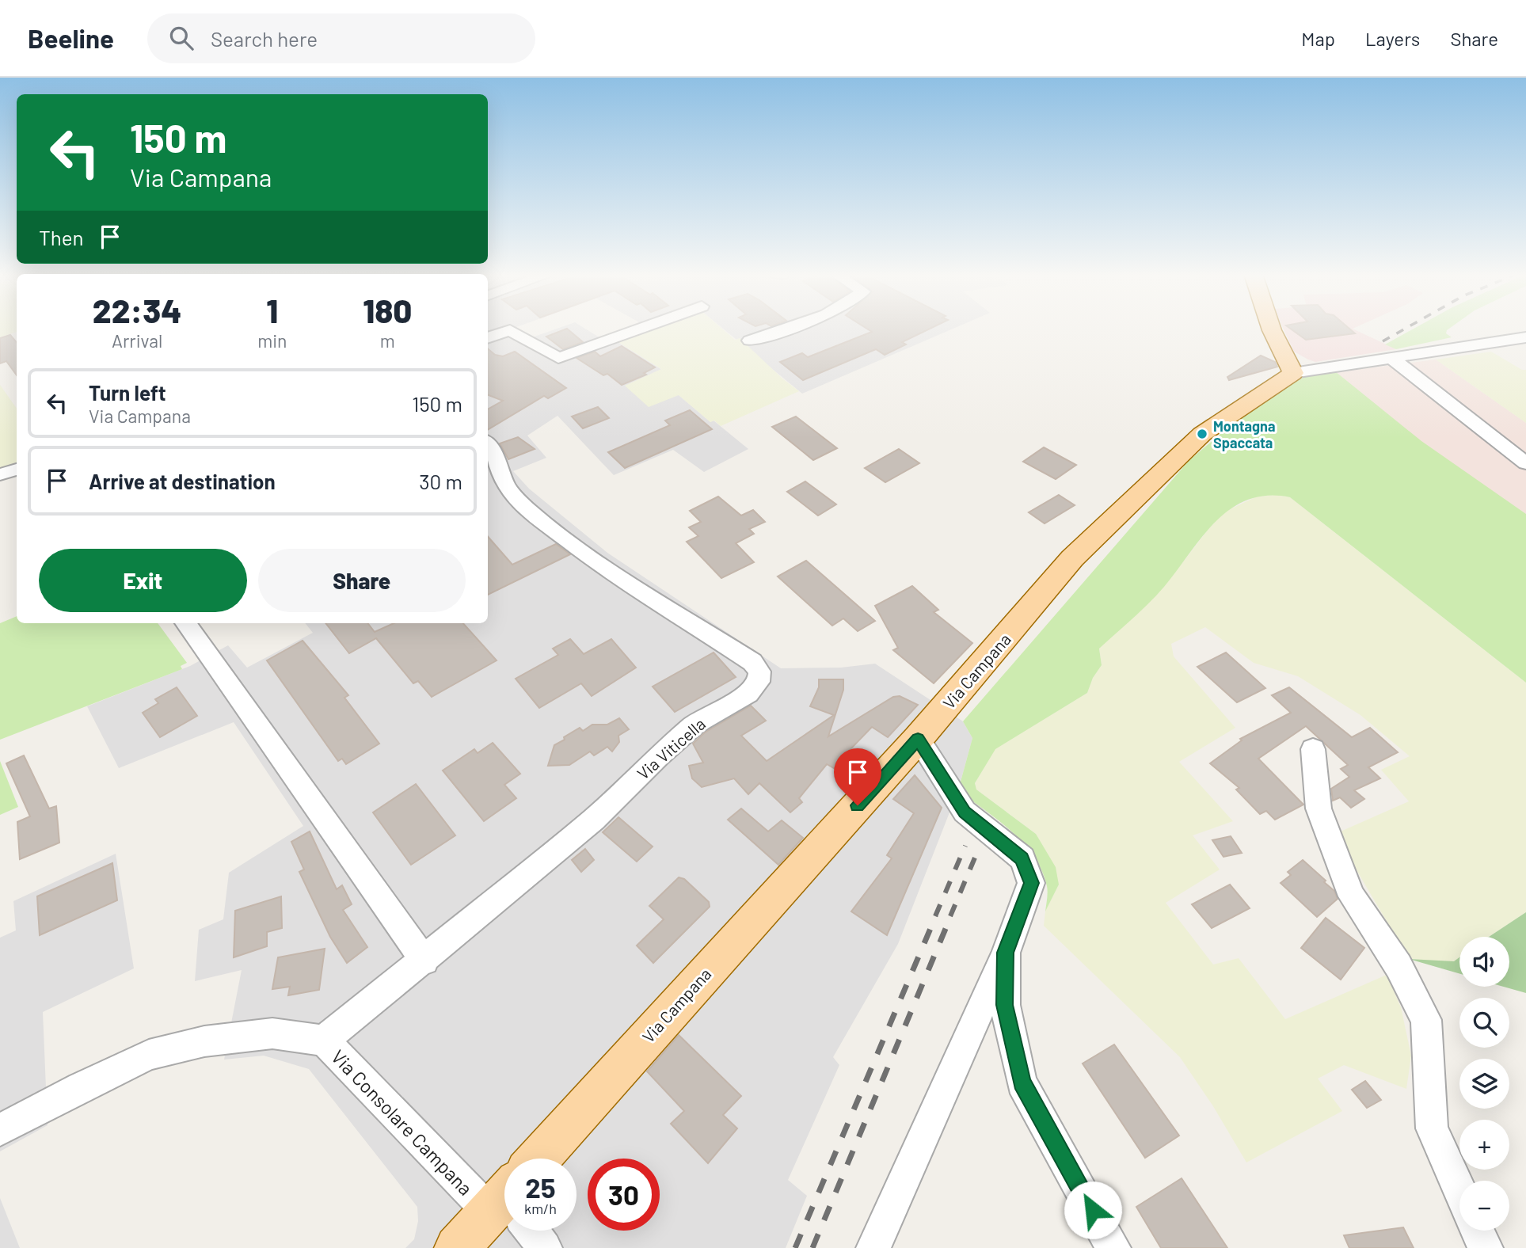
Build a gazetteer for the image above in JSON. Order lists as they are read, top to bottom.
{
  "streets": {
    "main road": ["Via Campana"],
    "street": ["Via Viticella", "Via Consolare Campana"]
  },
  "crossings": [
    ["Via Viticella", "Via Consolare Campana"]
  ],
  "places": ["Montagna Spaccata"],
  "page": {
    "header": "Beeline",
    "search": "Search here",
    "nav": ["Map", "Layers", "Share"],
    "turn": ["150 m", "Via Campana"],
    "then": "Then",
    "eta": [
      "22:34",
      "Arrival",
      "1",
      "min",
      "180",
      "m"
    ],
    "list": [
      {
        "name": "Turn left",
        "note": "Via Campana",
        "value": "150 m"
      },
      {
        "name": "Arrive at destination",
        "value": "30 m"
      }
    ],
    "buttons": ["Exit", "Share"],
    "map_buttons": ["+", "−"],
    "speed": "25 km/h",
    "limit": "30"
  }
}
